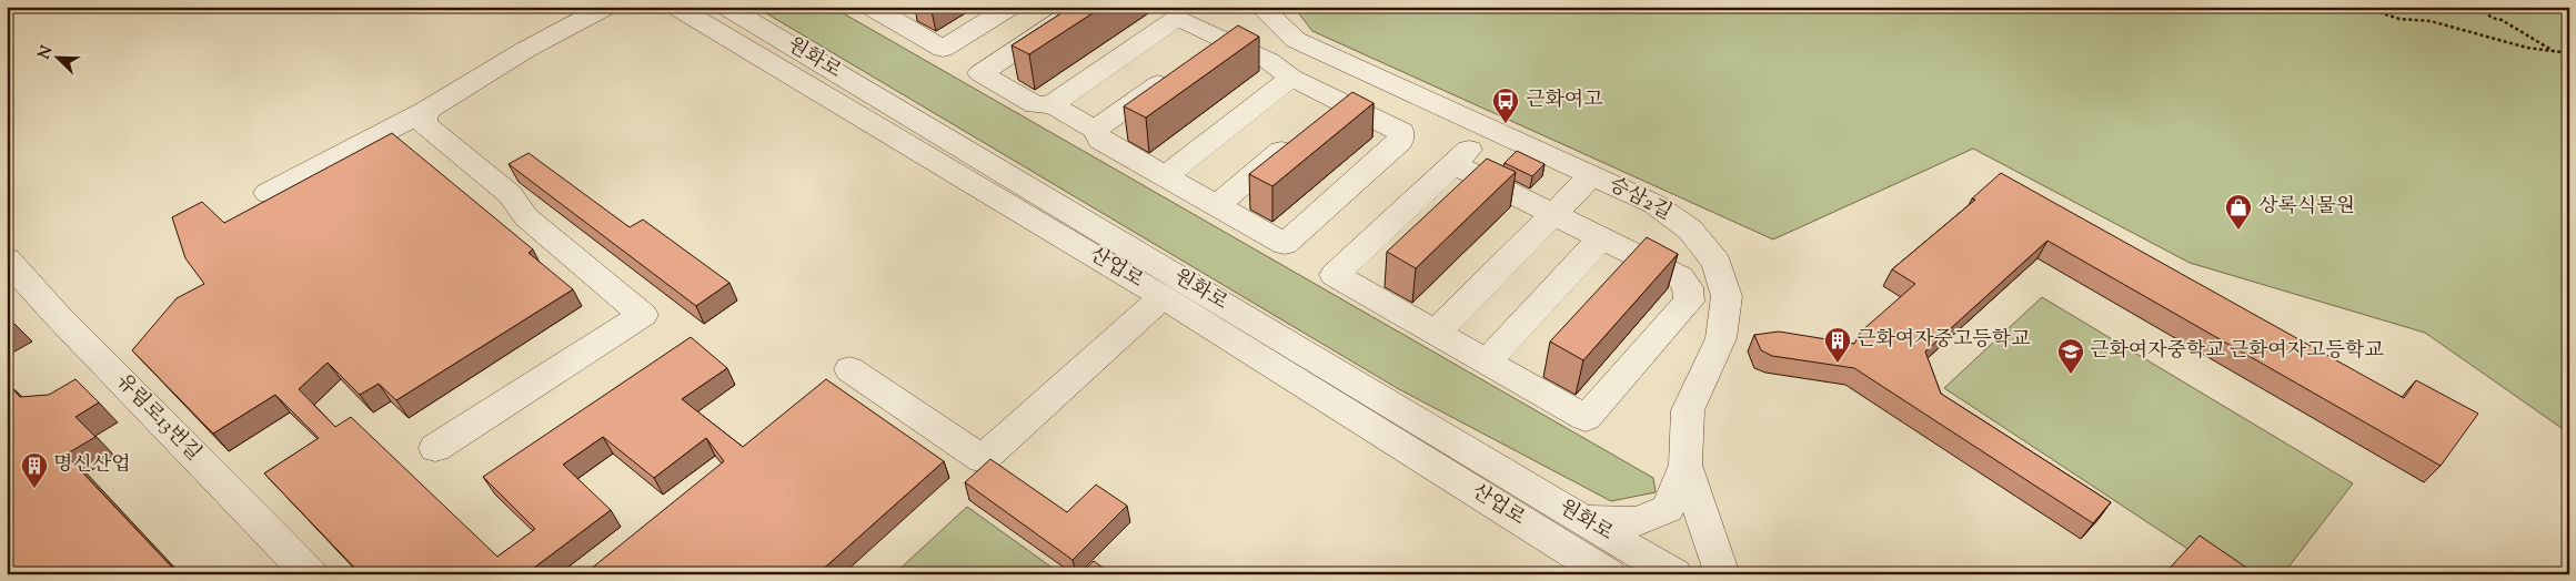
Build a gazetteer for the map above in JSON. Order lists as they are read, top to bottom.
{
  "streets": {
    "street": [
      "원화로",
      "승삼2길",
      "산업로",
      "유림로13번길"
    ]
  },
  "places": {
    "bus stop": ["근화여고"],
    "shop": ["상록식물원"],
    "building": ["근화여자중고등학교", "명신산업"],
    "school or university": ["근화여자중학교 근화여자고등학교"]
  },
  "north": "top left"
}
